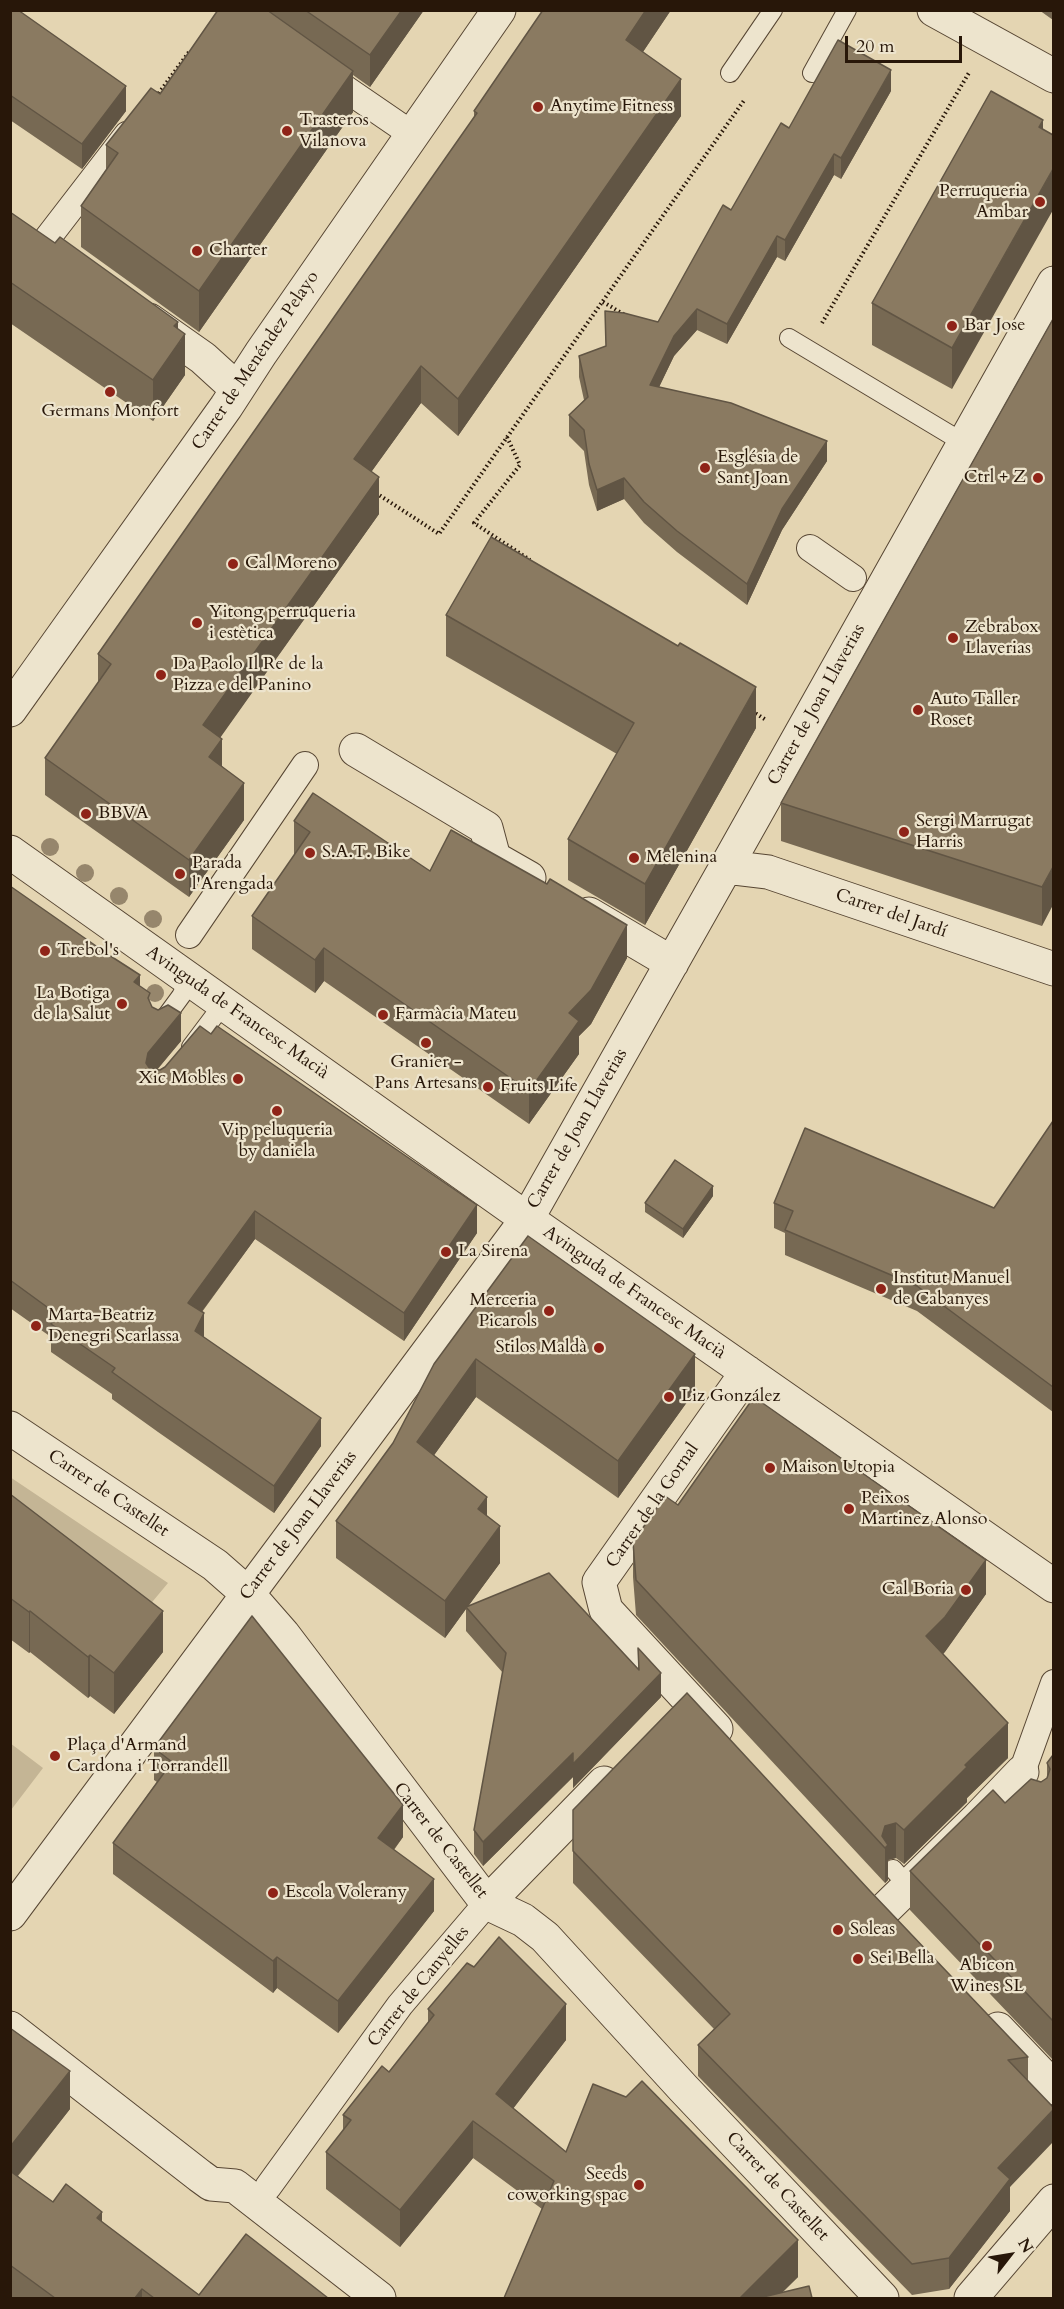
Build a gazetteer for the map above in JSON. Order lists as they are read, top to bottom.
{
  "streets": {
    "street": [
      "Carrer de Menéndez Pelayo",
      "Carrer de Joan Llaverias",
      "Carrer del Jardí",
      "Avinguda de Francesc Macià",
      "Carrer de Castellet",
      "Carrer de la Gornal",
      "Carrer de Canyelles"
    ]
  },
  "crossings": [
    ["Carrer de Joan Llaverias", "Carrer del Jardí"],
    ["Carrer de Joan Llaverias", "Avinguda de Francesc Macià"],
    ["Carrer de Joan Llaverias", "Carrer de Castellet"],
    ["Avinguda de Francesc Macià", "Carrer de la Gornal"],
    ["Carrer de Castellet", "Carrer de Canyelles"]
  ],
  "places": [
    "Anytime Fitness",
    "Trasteros Vilanova",
    "Perruqueria Ambar",
    "Charter",
    "Bar Jose",
    "Germans Monfort",
    "Església de Sant Joan",
    "Ctrl + Z",
    "Cal Moreno",
    "Yitong perruqueria i estètica",
    "Zebrabox Llaverias",
    "Da Paolo Il Re de la Pizza e del Panino",
    "Auto Taller Roset",
    "BBVA",
    "Sergi Marrugat Harris",
    "S.A.T. Bike",
    "Melenina",
    "Parada l'Arengada",
    "Trebol's",
    "La Botiga de la Salut",
    "Farmàcia Mateu",
    "Granier - Pans Artesans",
    "Xic Mobles",
    "Fruits Life",
    "Vip peluqueria by daniela",
    "La Sirena",
    "Institut Manuel de Cabanyes",
    "Merceria Picarols",
    "Marta-Beatriz Denegri Scarlassa",
    "Stilos Maldà",
    "Liz González",
    "Maison Utopia",
    "Peixos Martinez Alonso",
    "Cal Boria",
    "Plaça d'Armand Cardona i Torrandell",
    "Escola Volerany",
    "Soleas",
    "Abicon Wines SL",
    "Sei Bella",
    "Seeds coworking spac"
  ],
  "scale_bar": "20 m",
  "north": "top right"
}
